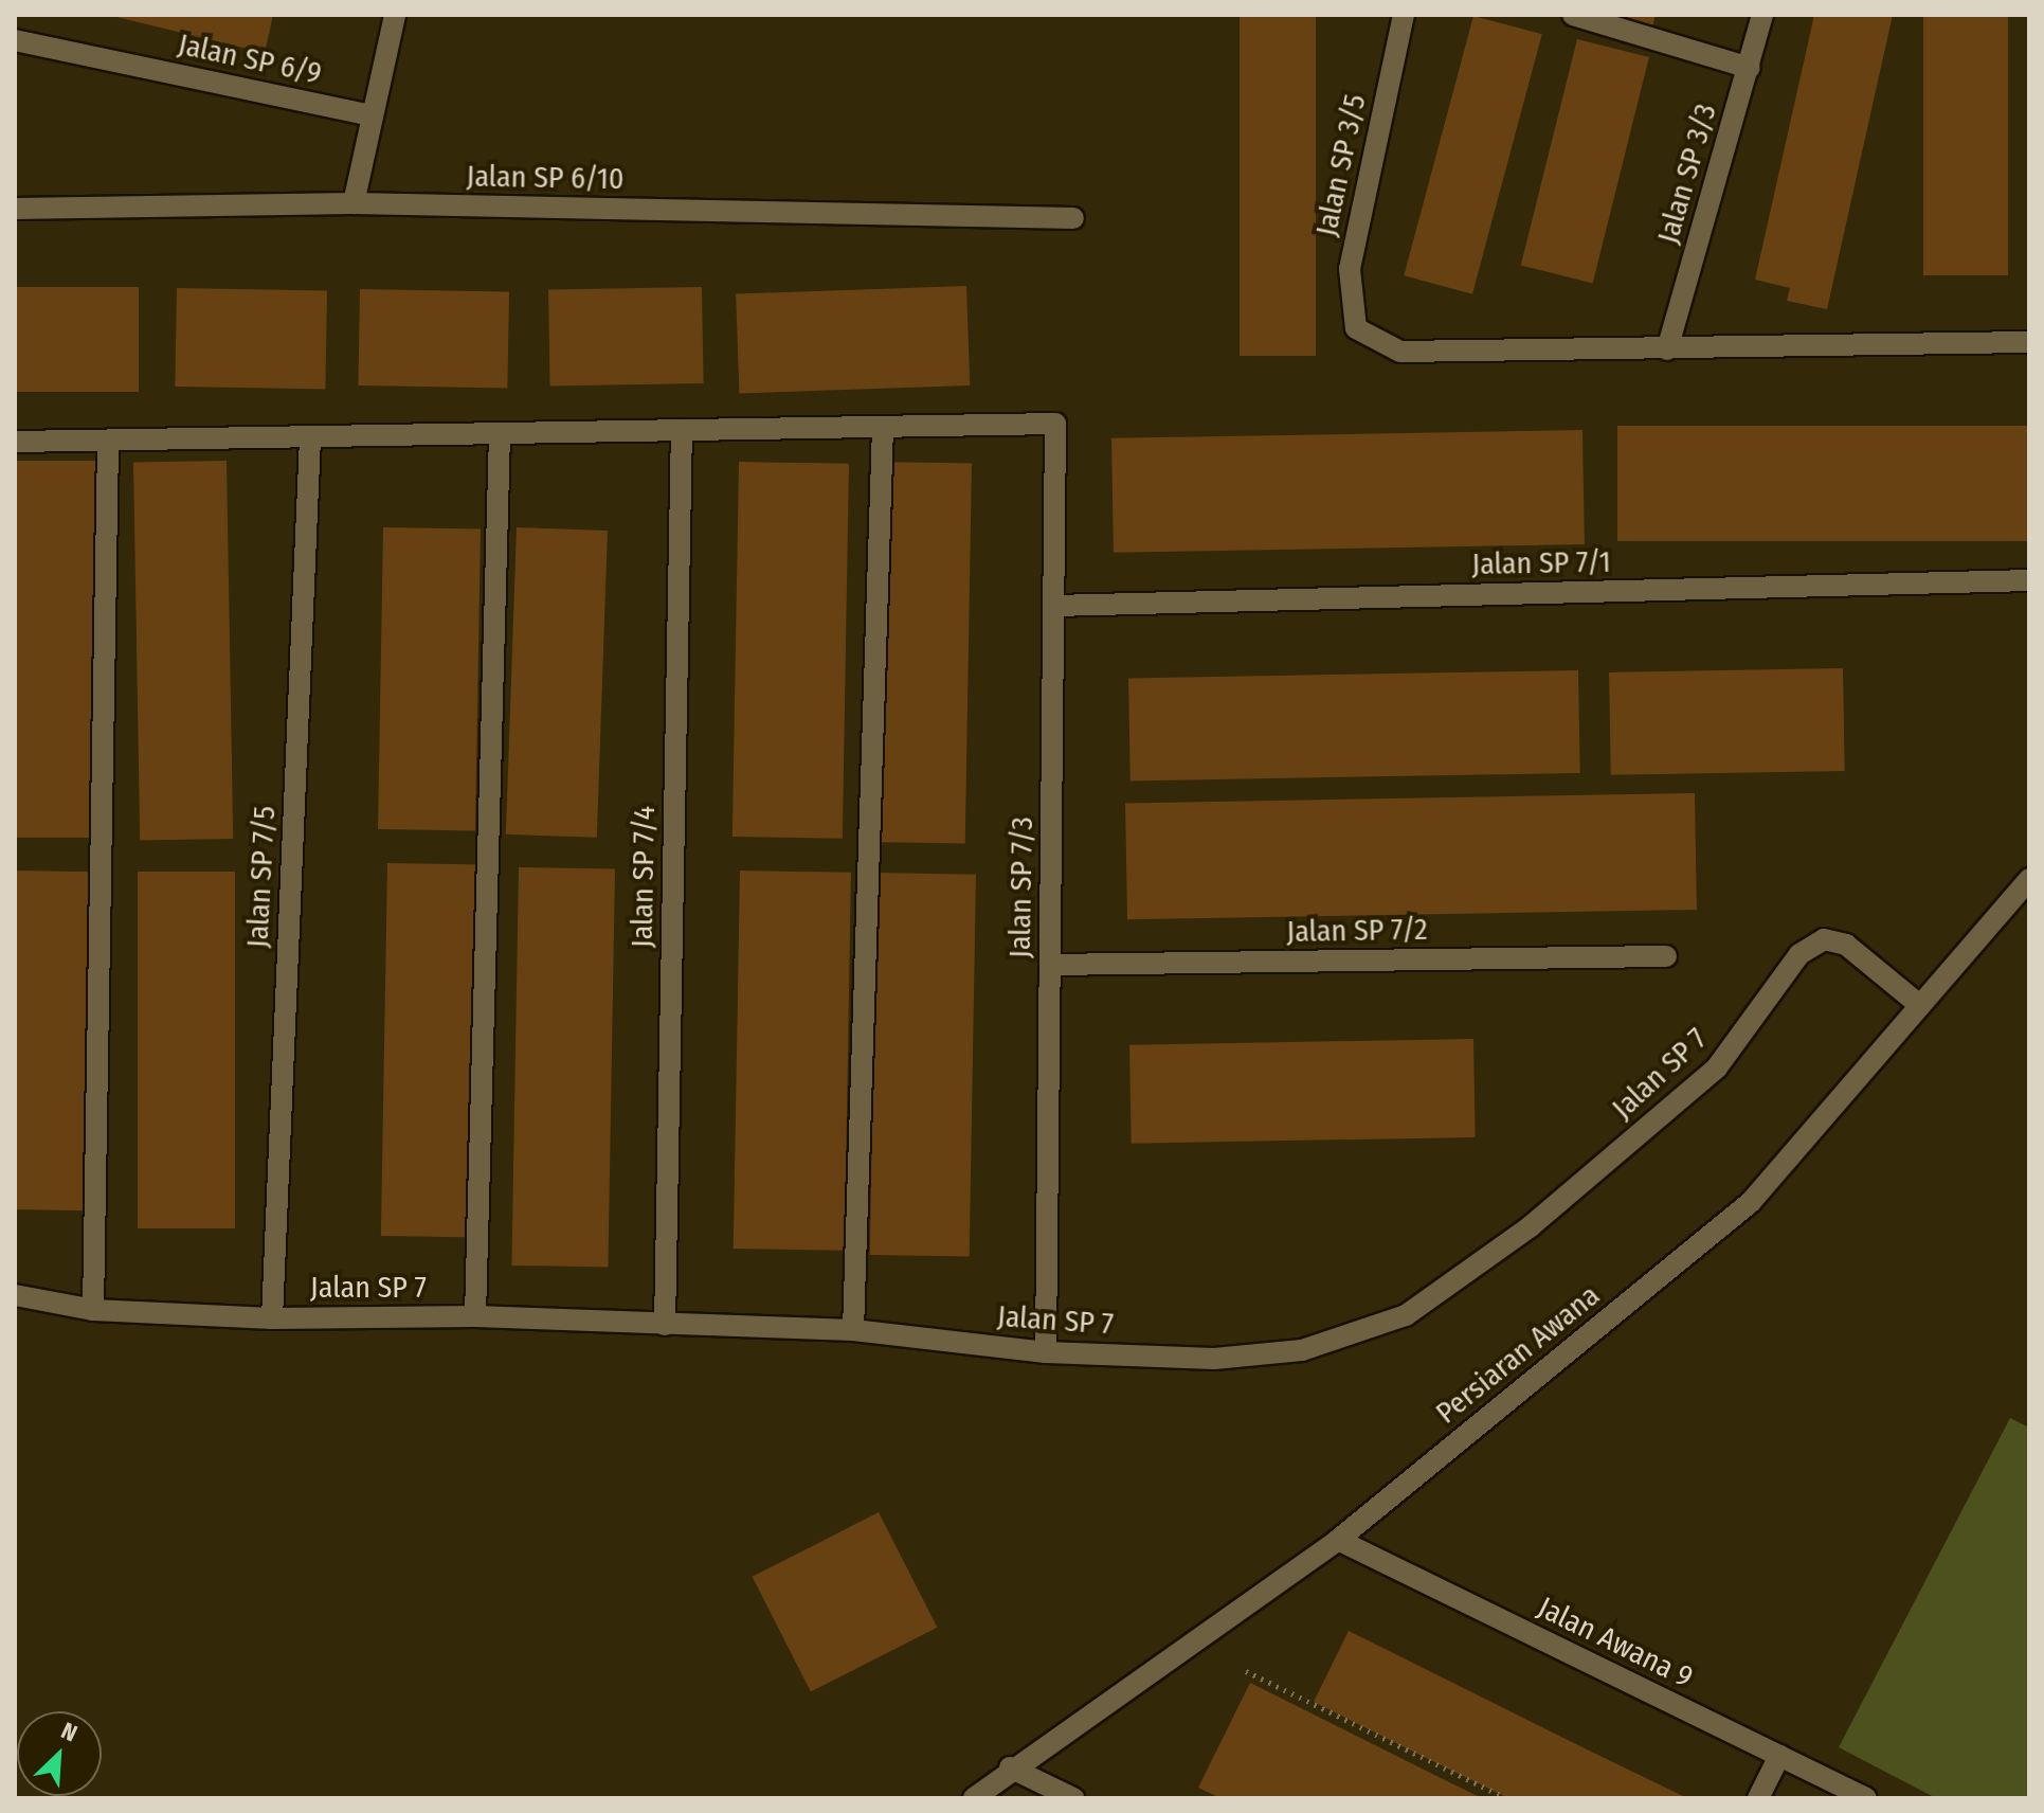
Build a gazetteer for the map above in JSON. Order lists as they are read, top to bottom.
{
  "streets": {
    "street": [
      "Jalan SP 6/9",
      "Jalan SP 3/5",
      "Jalan SP 3/3",
      "Jalan SP 6/10",
      "Jalan SP 7/1",
      "Jalan SP 7/5",
      "Jalan SP 7/4",
      "Jalan SP 7/3",
      "Jalan SP 7/2",
      "Jalan SP 7",
      "Persiaran Awana",
      "Jalan Awana 9"
    ]
  },
  "crossings": [
    ["Jalan SP 3/5", "Jalan SP 3/3"],
    ["Jalan SP 7/1", "Jalan SP 7/3"],
    ["Jalan SP 7/5", "Jalan SP 7"],
    ["Jalan SP 7/4", "Jalan SP 7"],
    ["Jalan SP 7/3", "Jalan SP 7/2"],
    ["Jalan SP 7/3", "Jalan SP 7"],
    ["Jalan SP 7", "Persiaran Awana"],
    ["Persiaran Awana", "Jalan Awana 9"]
  ],
  "north": "top right"
}
